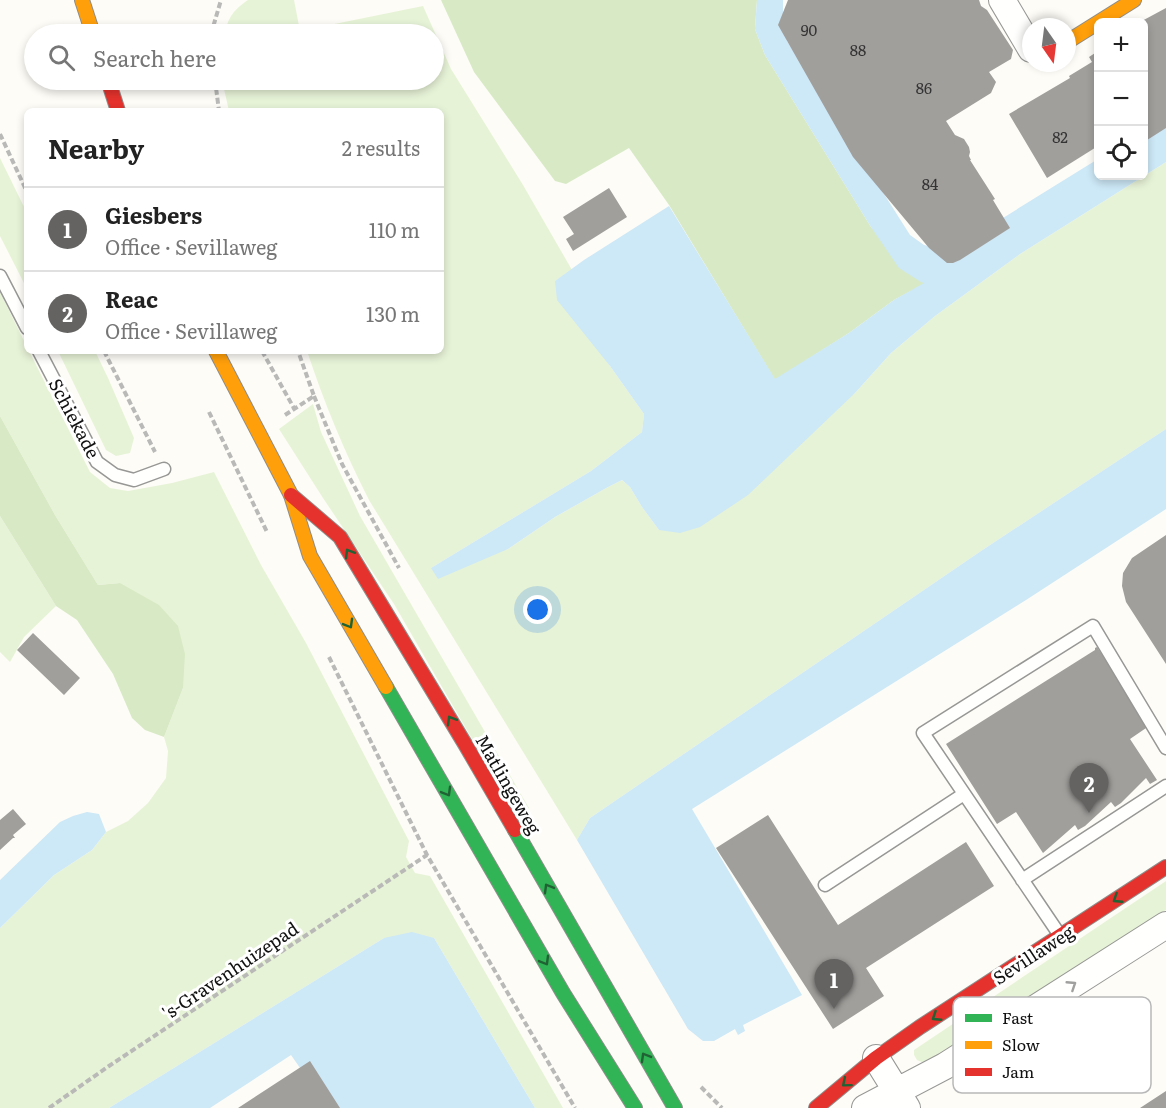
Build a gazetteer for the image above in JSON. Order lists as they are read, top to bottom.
{
  "streets": {
    "main road": ["Matlingeweg", "Sevillaweg"],
    "lane": ["Schiekade"],
    "path": ["'s-Gravenhuizepad"]
  },
  "one_way": ["Sevillaweg"],
  "house_numbers": [
    "90",
    "88",
    "86",
    "82",
    "84"
  ],
  "legend": ["Fast", "Slow", "Jam"],
  "north": "bottom",
  "page": {
    "map_buttons": ["+", "−"],
    "search": "Search here",
    "heading": ["Nearby", "2 results"],
    "list": [
      {
        "mark": "1",
        "name": "Giesbers",
        "note": "Office · Sevillaweg",
        "value": "110 m"
      },
      {
        "mark": "2",
        "name": "Reac",
        "note": "Office · Sevillaweg",
        "value": "130 m"
      }
    ],
    "pins": ["2", "1"]
  }
}
